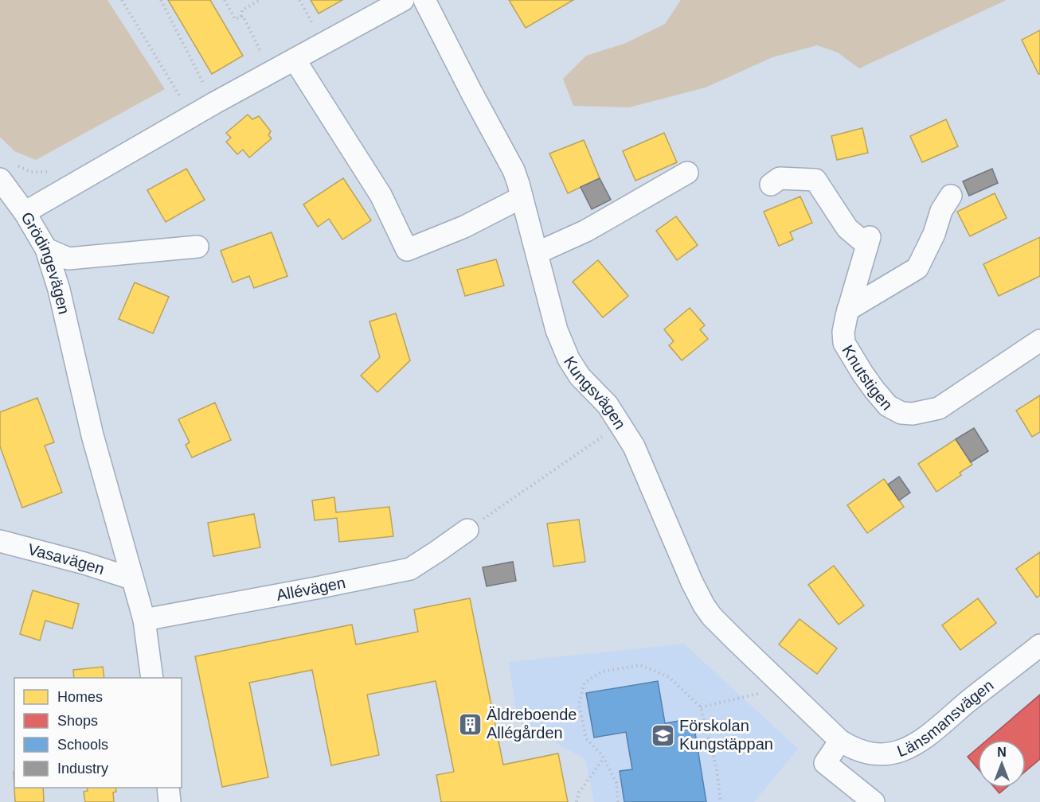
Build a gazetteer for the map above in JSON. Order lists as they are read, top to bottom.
{
  "streets": {
    "street": [
      "Grödingevägen",
      "Knutstigen",
      "Kungsvägen",
      "Vasavägen",
      "Allévägen",
      "Länsmansvägen"
    ]
  },
  "crossings": [
    ["Grödingevägen", "Vasavägen"],
    ["Grödingevägen", "Allévägen"],
    ["Kungsvägen", "Länsmansvägen"]
  ],
  "places": {
    "building": ["Äldreboende Allégården"],
    "school or university": ["Förskolan Kungstäppan"]
  },
  "legend": [
    "Homes",
    "Shops",
    "Schools",
    "Industry"
  ],
  "north": "top"
}
